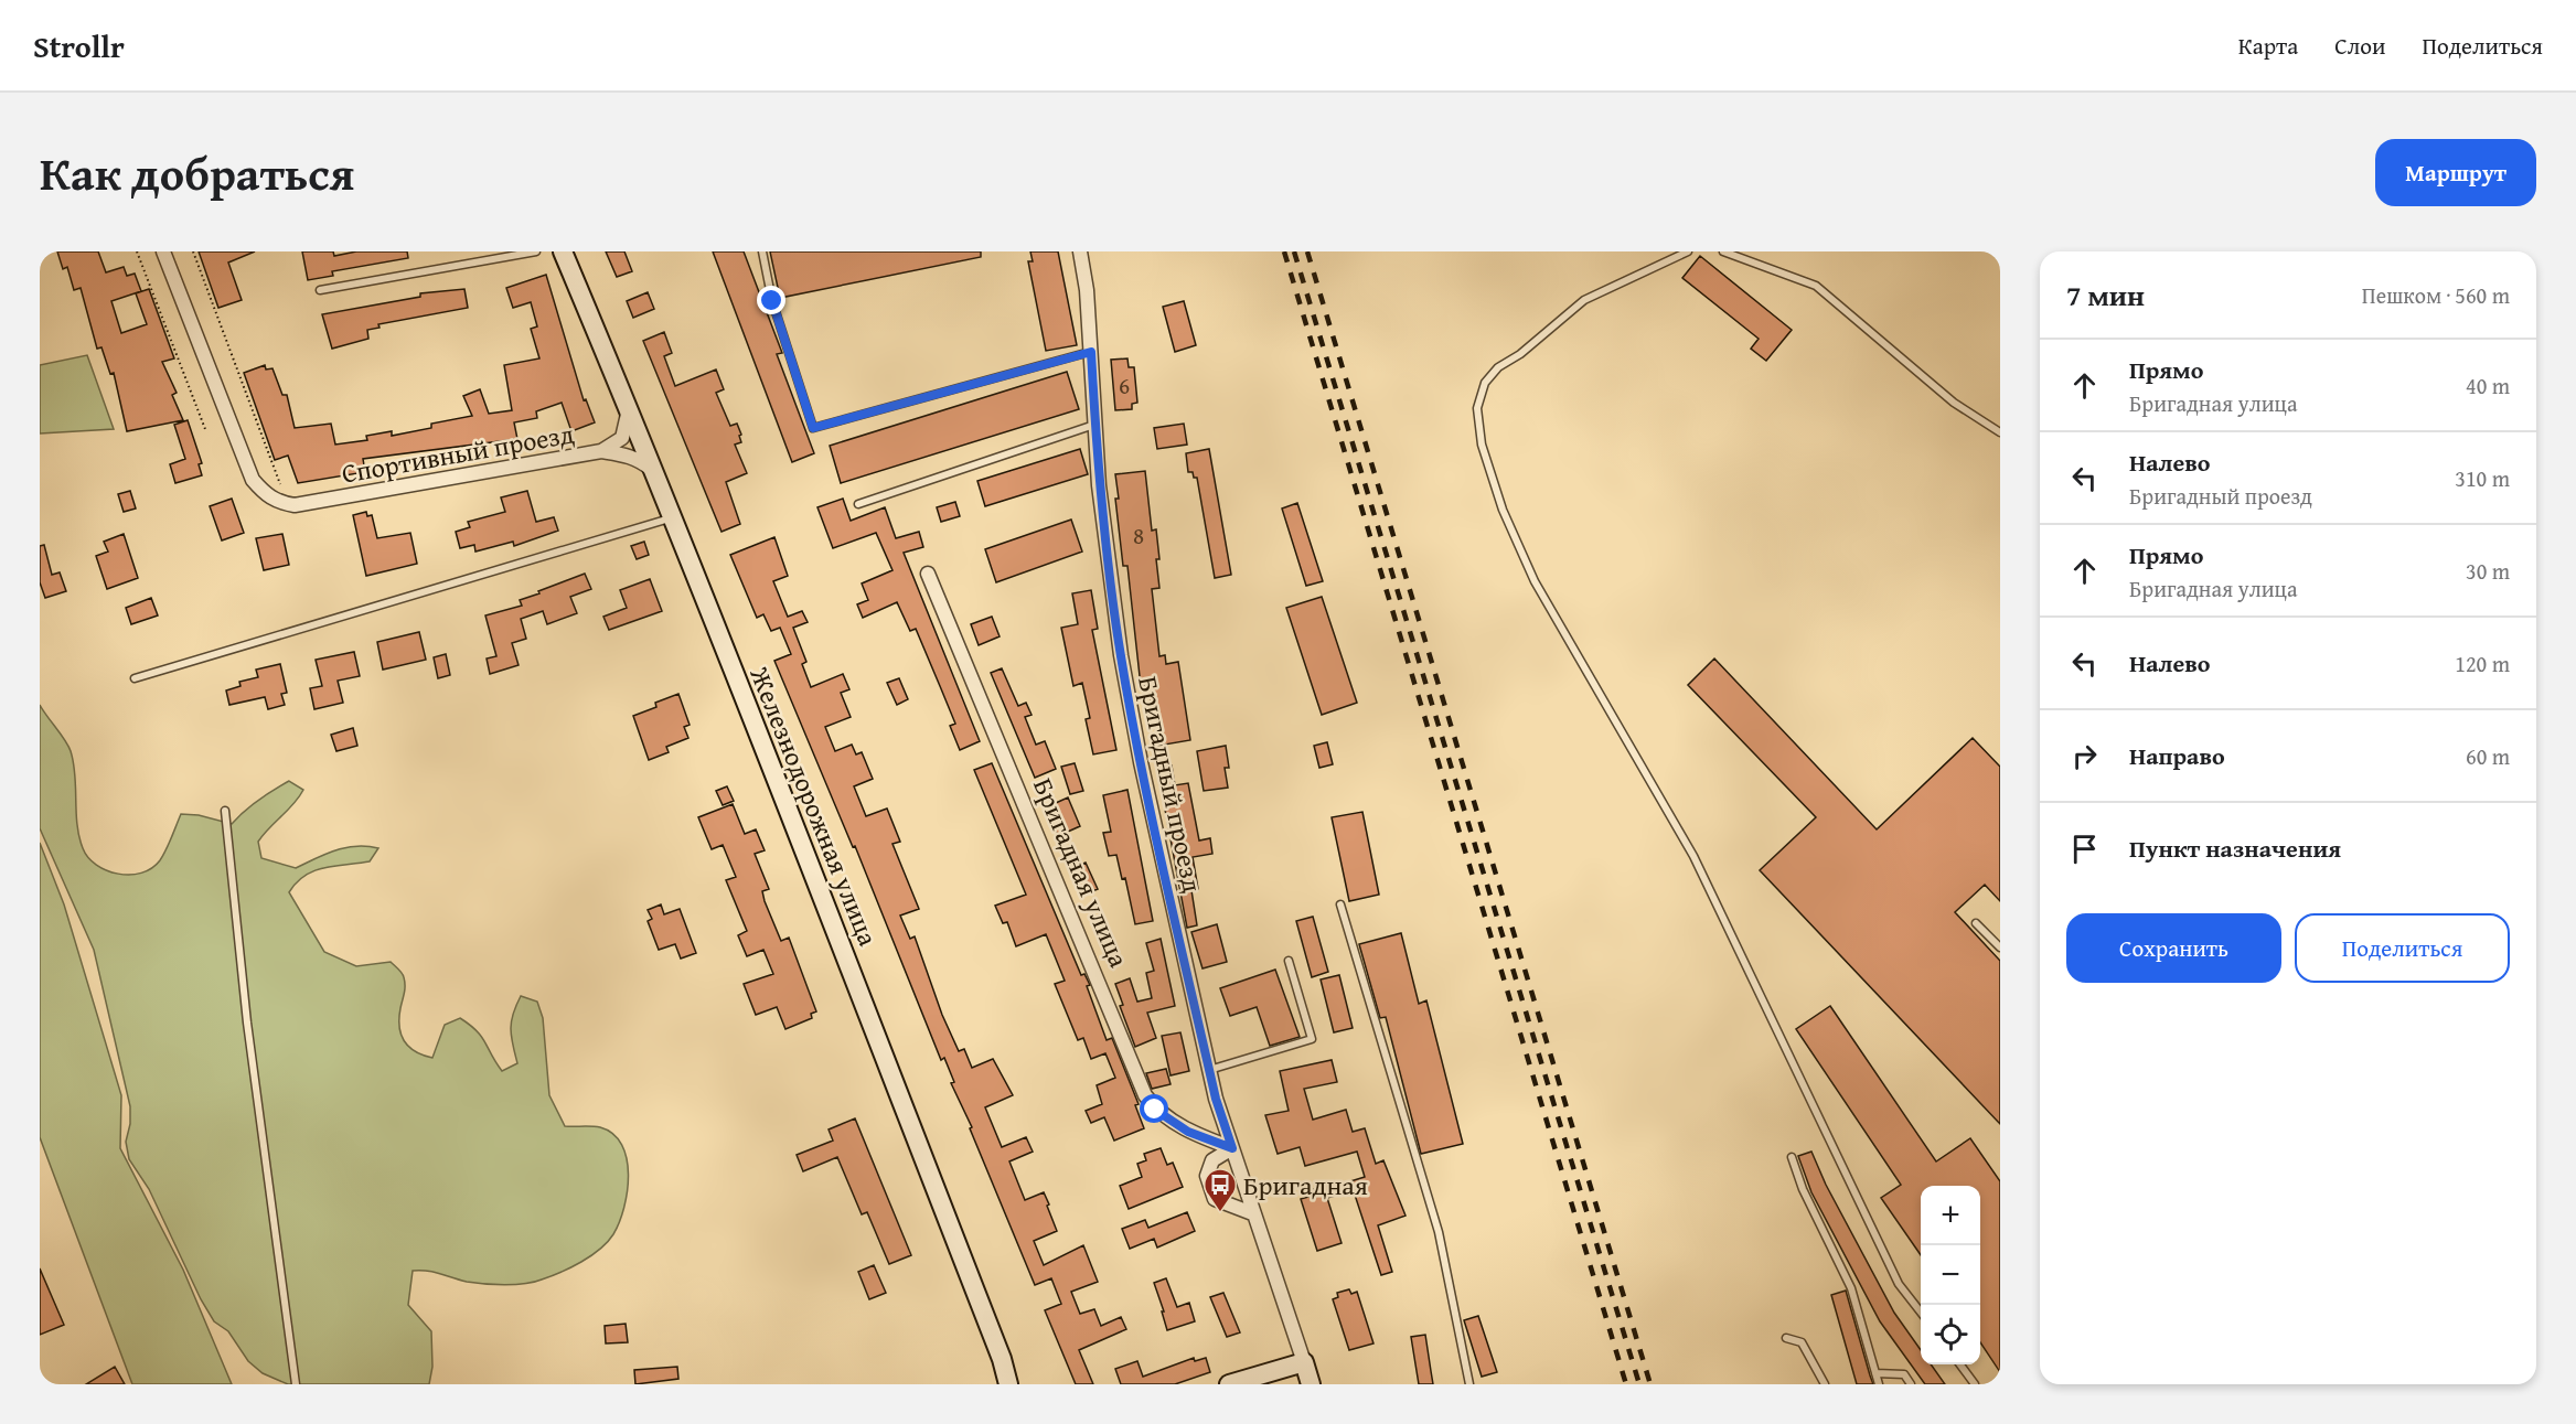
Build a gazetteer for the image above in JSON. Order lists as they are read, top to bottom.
{
  "streets": {
    "street": [
      "Спортивный проезд",
      "Бригадный проезд",
      "Железнодорожная улица",
      "Бригадная улица"
    ]
  },
  "crossings": [
    ["Спортивный проезд", "Железнодорожная улица"],
    ["Бригадный проезд", "Бригадная улица"]
  ],
  "places": {
    "bus stop": ["Бригадная"]
  },
  "house_numbers": ["6", "8"],
  "page": {
    "header": "Strollr",
    "nav": ["Карта", "Слои", "Поделиться"],
    "title": "Как добраться",
    "buttons": [
      "Маршрут",
      ["Сохранить", "Поделиться"]
    ],
    "heading": ["7 мин", "Пешком · 560 m"],
    "list": [
      ["Прямо", "Бригадная улица", "40 m"],
      ["Налево", "Бригадный проезд", "310 m"],
      ["Прямо", "Бригадная улица", "30 m"],
      ["Налево", "120 m"],
      ["Направо", "60 m"],
      "Пункт назначения"
    ],
    "map_buttons": ["+", "−"]
  }
}
